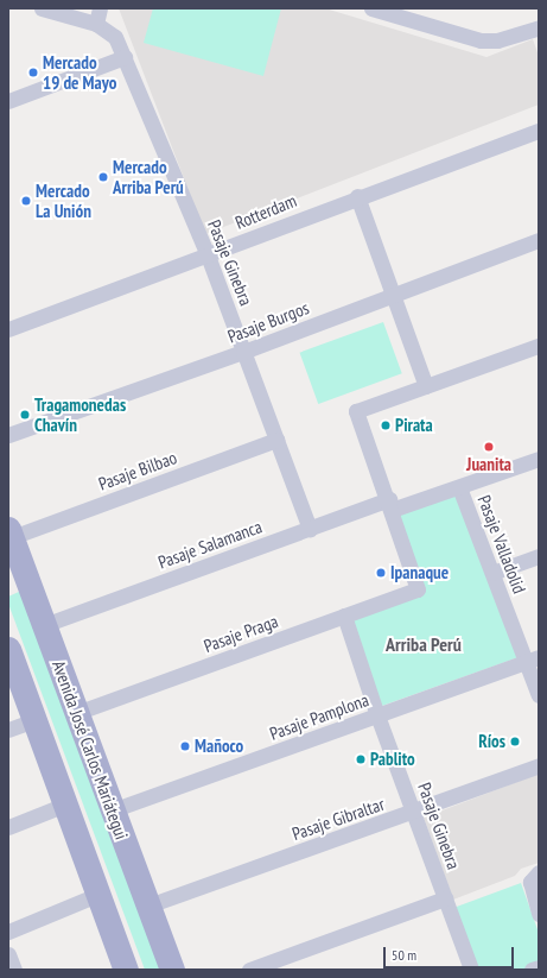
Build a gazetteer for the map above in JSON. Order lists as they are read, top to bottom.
{
  "streets": {
    "main road": ["Avenida José Carlos Mariátegui"],
    "street": [
      "Rotterdam",
      "Pasaje Ginebra",
      "Pasaje Burgos",
      "Pasaje Bilbao",
      "Pasaje Salamanca",
      "Pasaje Valladolid",
      "Pasaje Praga",
      "Pasaje Pamplona",
      "Pasaje Gibraltar"
    ]
  },
  "crossings": [
    ["Rotterdam", "Pasaje Ginebra"],
    ["Pasaje Ginebra", "Pasaje Burgos"],
    ["Pasaje Ginebra", "Pasaje Bilbao"],
    ["Pasaje Ginebra", "Pasaje Salamanca"],
    ["Pasaje Ginebra", "Pasaje Praga"],
    ["Pasaje Ginebra", "Pasaje Pamplona"],
    ["Pasaje Ginebra", "Pasaje Gibraltar"],
    ["Pasaje Bilbao", "Avenida José Carlos Mariátegui"],
    ["Pasaje Salamanca", "Pasaje Valladolid"],
    ["Pasaje Salamanca", "Pasaje Praga"],
    ["Pasaje Salamanca", "Avenida José Carlos Mariátegui"],
    ["Pasaje Valladolid", "Pasaje Pamplona"],
    ["Pasaje Praga", "Avenida José Carlos Mariátegui"],
    ["Pasaje Pamplona", "Avenida José Carlos Mariátegui"],
    ["Avenida José Carlos Mariátegui", "Pasaje Gibraltar"]
  ],
  "districts": ["Arriba Perú"],
  "places": [
    "Mercado 19 de Mayo",
    "Mercado Arriba Perú",
    "Mercado La Unión",
    "Tragamonedas Chavín",
    "Pirata",
    "Juanita",
    "Ipanaque",
    "Ríos",
    "Mañoco",
    "Pablito"
  ],
  "scale_bar": "50 m"
}
